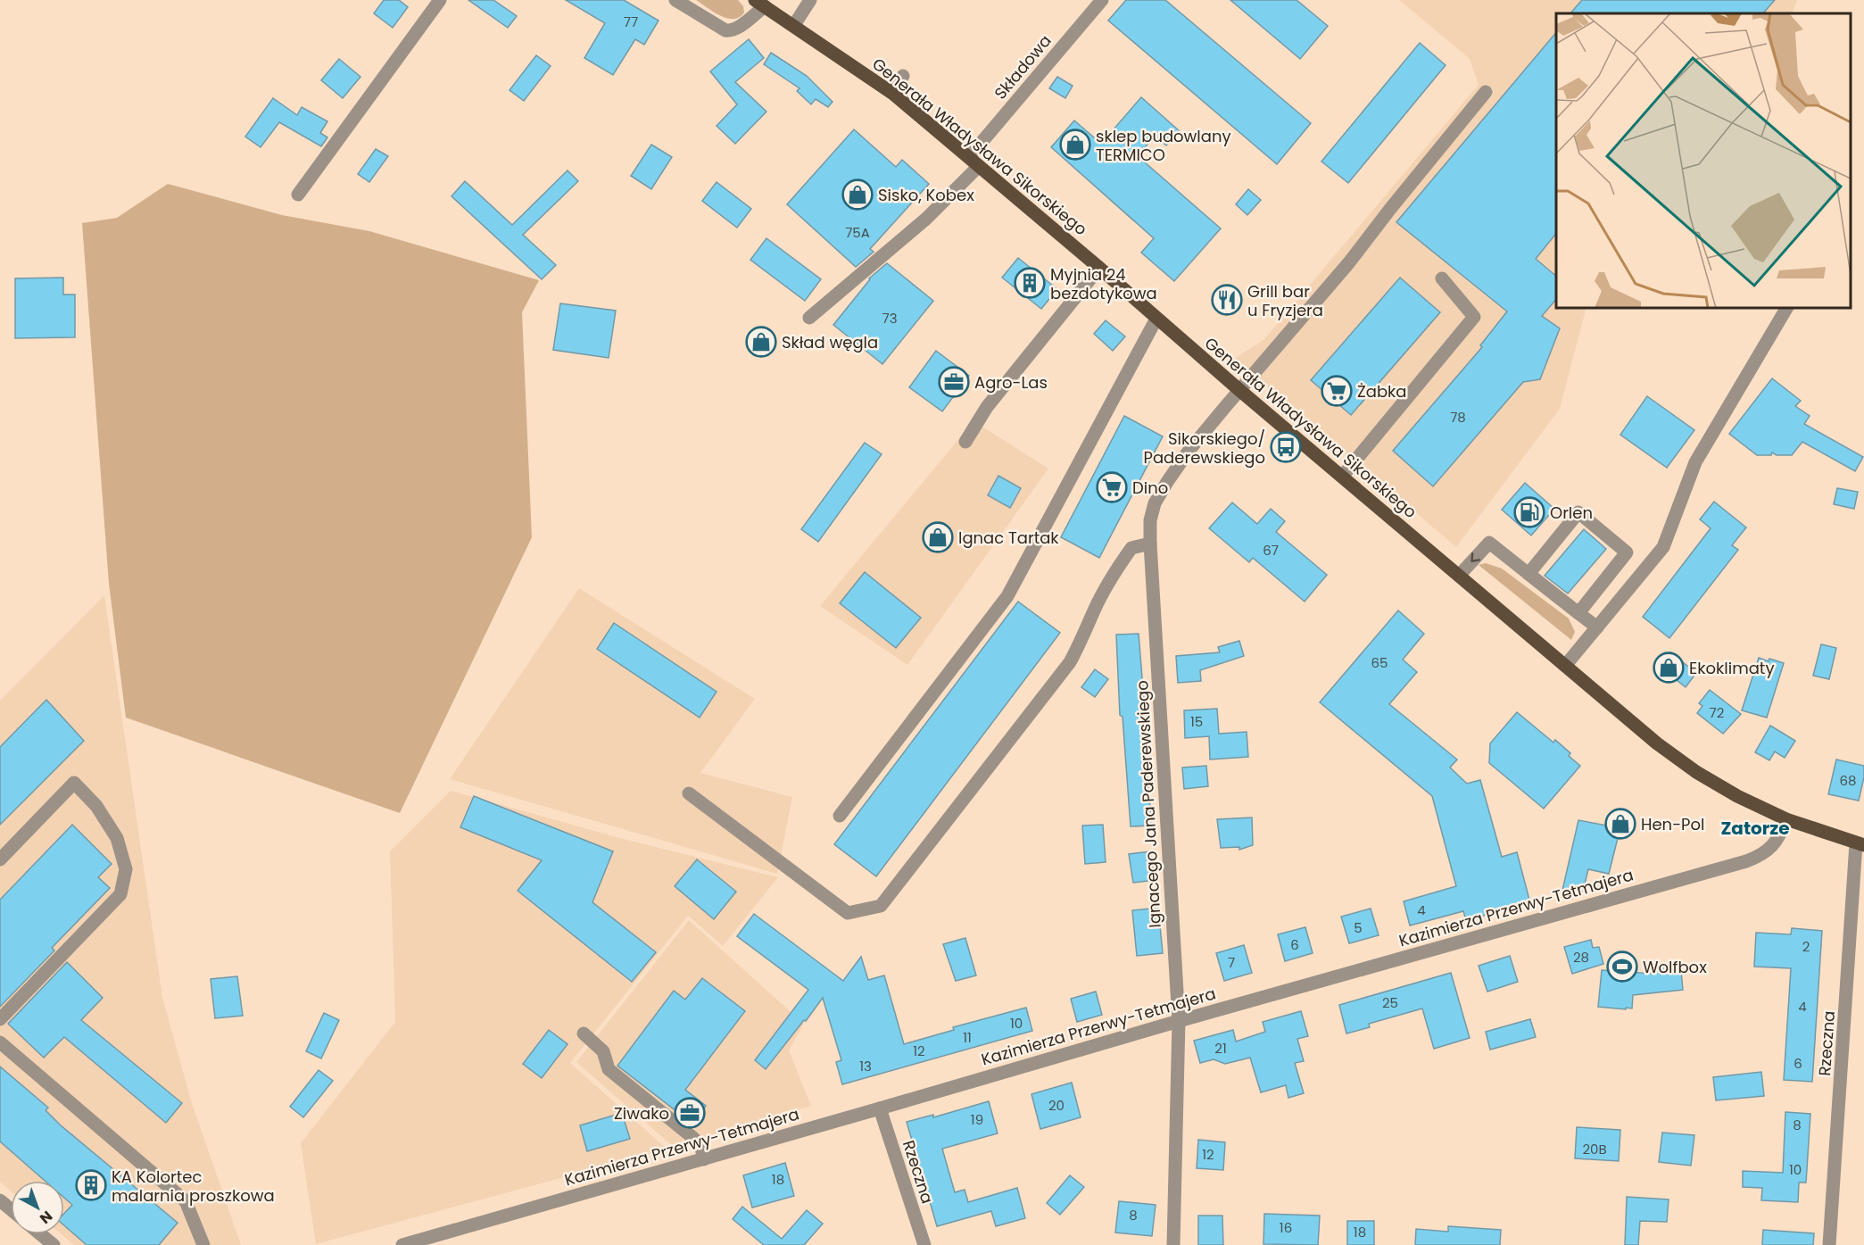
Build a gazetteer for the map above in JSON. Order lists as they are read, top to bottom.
{
  "streets": {
    "main road": ["Generała Władysława Sikorskiego"],
    "street": [
      "Składowa",
      "Ignacego Jana Paderewskiego",
      "Kazimierza Przerwy-Tetmajera",
      "Rzeczna"
    ]
  },
  "crossings": [
    ["Składowa", "Generała Władysława Sikorskiego"],
    ["Generała Władysława Sikorskiego", "Ignacego Jana Paderewskiego"],
    ["Generała Władysława Sikorskiego", "Kazimierza Przerwy-Tetmajera"],
    ["Generała Władysława Sikorskiego", "Rzeczna"],
    ["Ignacego Jana Paderewskiego", "Kazimierza Przerwy-Tetmajera"],
    ["Kazimierza Przerwy-Tetmajera", "Rzeczna"]
  ],
  "districts": ["Zatorze"],
  "places": {
    "shop": [
      "sklep budowlany TERMICO",
      "Sisko, Kobex",
      "Skład węgla",
      "Ignac Tartak",
      "Ekoklimaty",
      "Hen-Pol"
    ],
    "building": ["Myjnia 24 bezdotykowa", "KA Kolortec malarnia proszkowa"],
    "restaurant": ["Grill bar u Fryzjera"],
    "office": ["Agro-Las", "Ziwako"],
    "supermarket": ["Żabka", "Dino"],
    "bus stop": ["Sikorskiego/ Paderewskiego"],
    "fuel station": ["Orlen"],
    "sports": ["Wolfbox"]
  },
  "house_numbers": [
    "77",
    "75A",
    "73",
    "78",
    "67",
    "65",
    "72",
    "15",
    "68",
    "4",
    "5",
    "6",
    "2",
    "28",
    "7",
    "25",
    "4",
    "10",
    "11",
    "21",
    "12",
    "6",
    "13",
    "20",
    "19",
    "8",
    "20B",
    "12",
    "10",
    "18",
    "8",
    "16",
    "18"
  ],
  "north": "bottom right"
}
